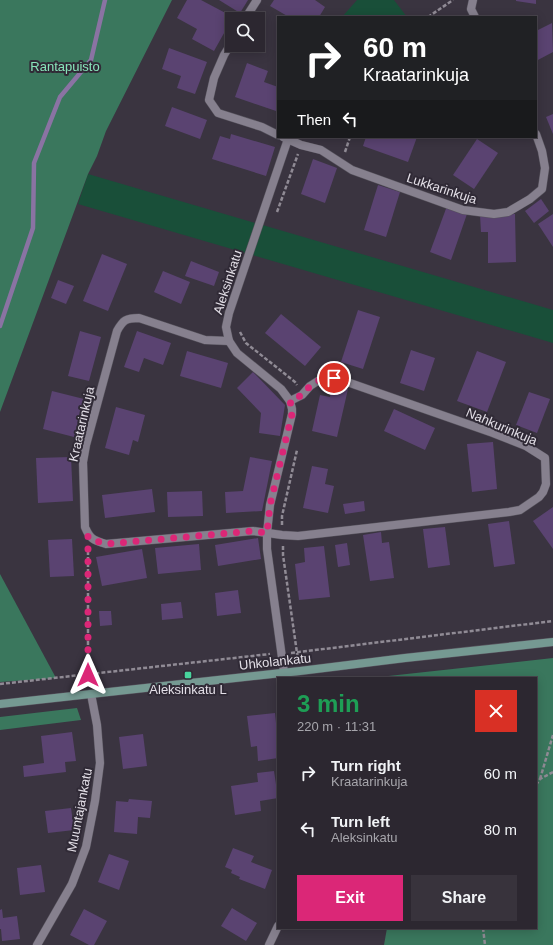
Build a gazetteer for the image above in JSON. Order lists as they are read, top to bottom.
{
  "streets": {
    "street": [
      "Lukkarinkuja",
      "Aleksinkatu",
      "Kraatarinkuja",
      "Nahkurinkuja",
      "Uhkolankatu",
      "Muuntajankatu"
    ]
  },
  "crossings": [
    ["Lukkarinkuja", "Aleksinkatu"],
    ["Aleksinkatu", "Kraatarinkuja"],
    ["Aleksinkatu", "Nahkurinkuja"],
    ["Uhkolankatu", "Muuntajankatu"]
  ],
  "parks": ["Rantapuisto"],
  "places": {
    "transit": ["Aleksinkatu L"]
  },
  "page": {
    "turn": ["60 m", "Kraatarinkuja"],
    "then": "Then",
    "heading": ["3 min", "220 m · 11:31"],
    "list": [
      {
        "name": "Turn right",
        "note": "Kraatarinkuja",
        "value": "60 m"
      },
      {
        "name": "Turn left",
        "note": "Aleksinkatu",
        "value": "80 m"
      }
    ],
    "buttons": ["Exit", "Share"]
  }
}
